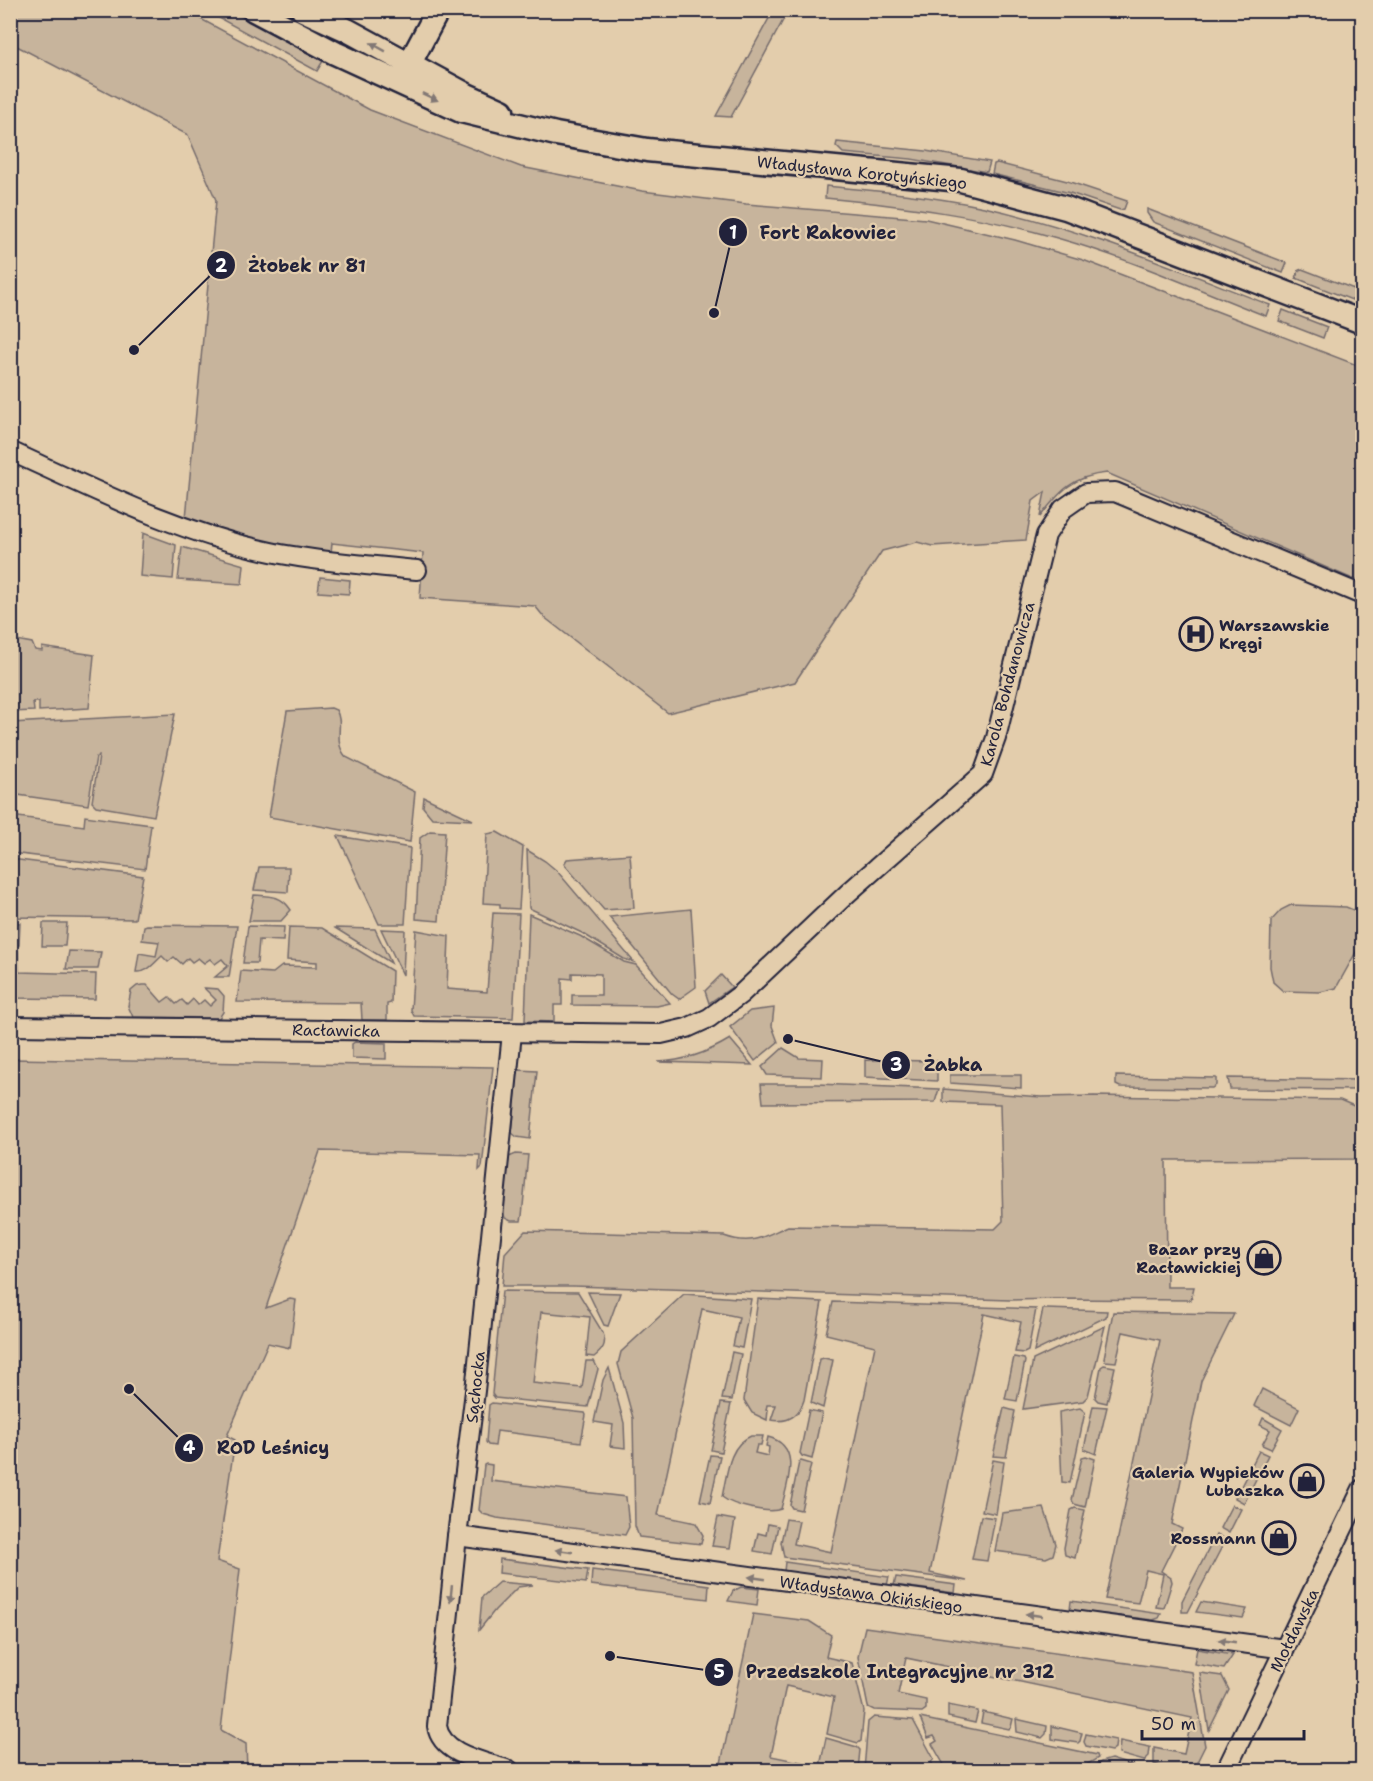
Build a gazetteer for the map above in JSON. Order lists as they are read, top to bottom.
{
  "streets": {
    "street": [
      "Władysława Korotyńskiego",
      "Karola Bohdanowicza",
      "Racławicka",
      "Sąchocka",
      "Władysława Okińskiego",
      "Mołdawska"
    ]
  },
  "crossings": [
    ["Karola Bohdanowicza", "Racławicka"],
    ["Racławicka", "Sąchocka"],
    ["Sąchocka", "Władysława Okińskiego"],
    ["Władysława Okińskiego", "Mołdawska"]
  ],
  "one_way": ["Władysława Okińskiego"],
  "places": {
    "other": [
      "Fort Rakowiec",
      "Żłobek nr 81",
      "Żabka",
      "ROD Leśnicy",
      "Przedszkole Integracyjne nr 312"
    ],
    "hospital": ["Warszawskie Kręgi"],
    "shop": ["Bazar przy Racławickiej", "Galeria Wypieków Lubaszka", "Rossmann"]
  },
  "scale_bar": "50 m"
}
